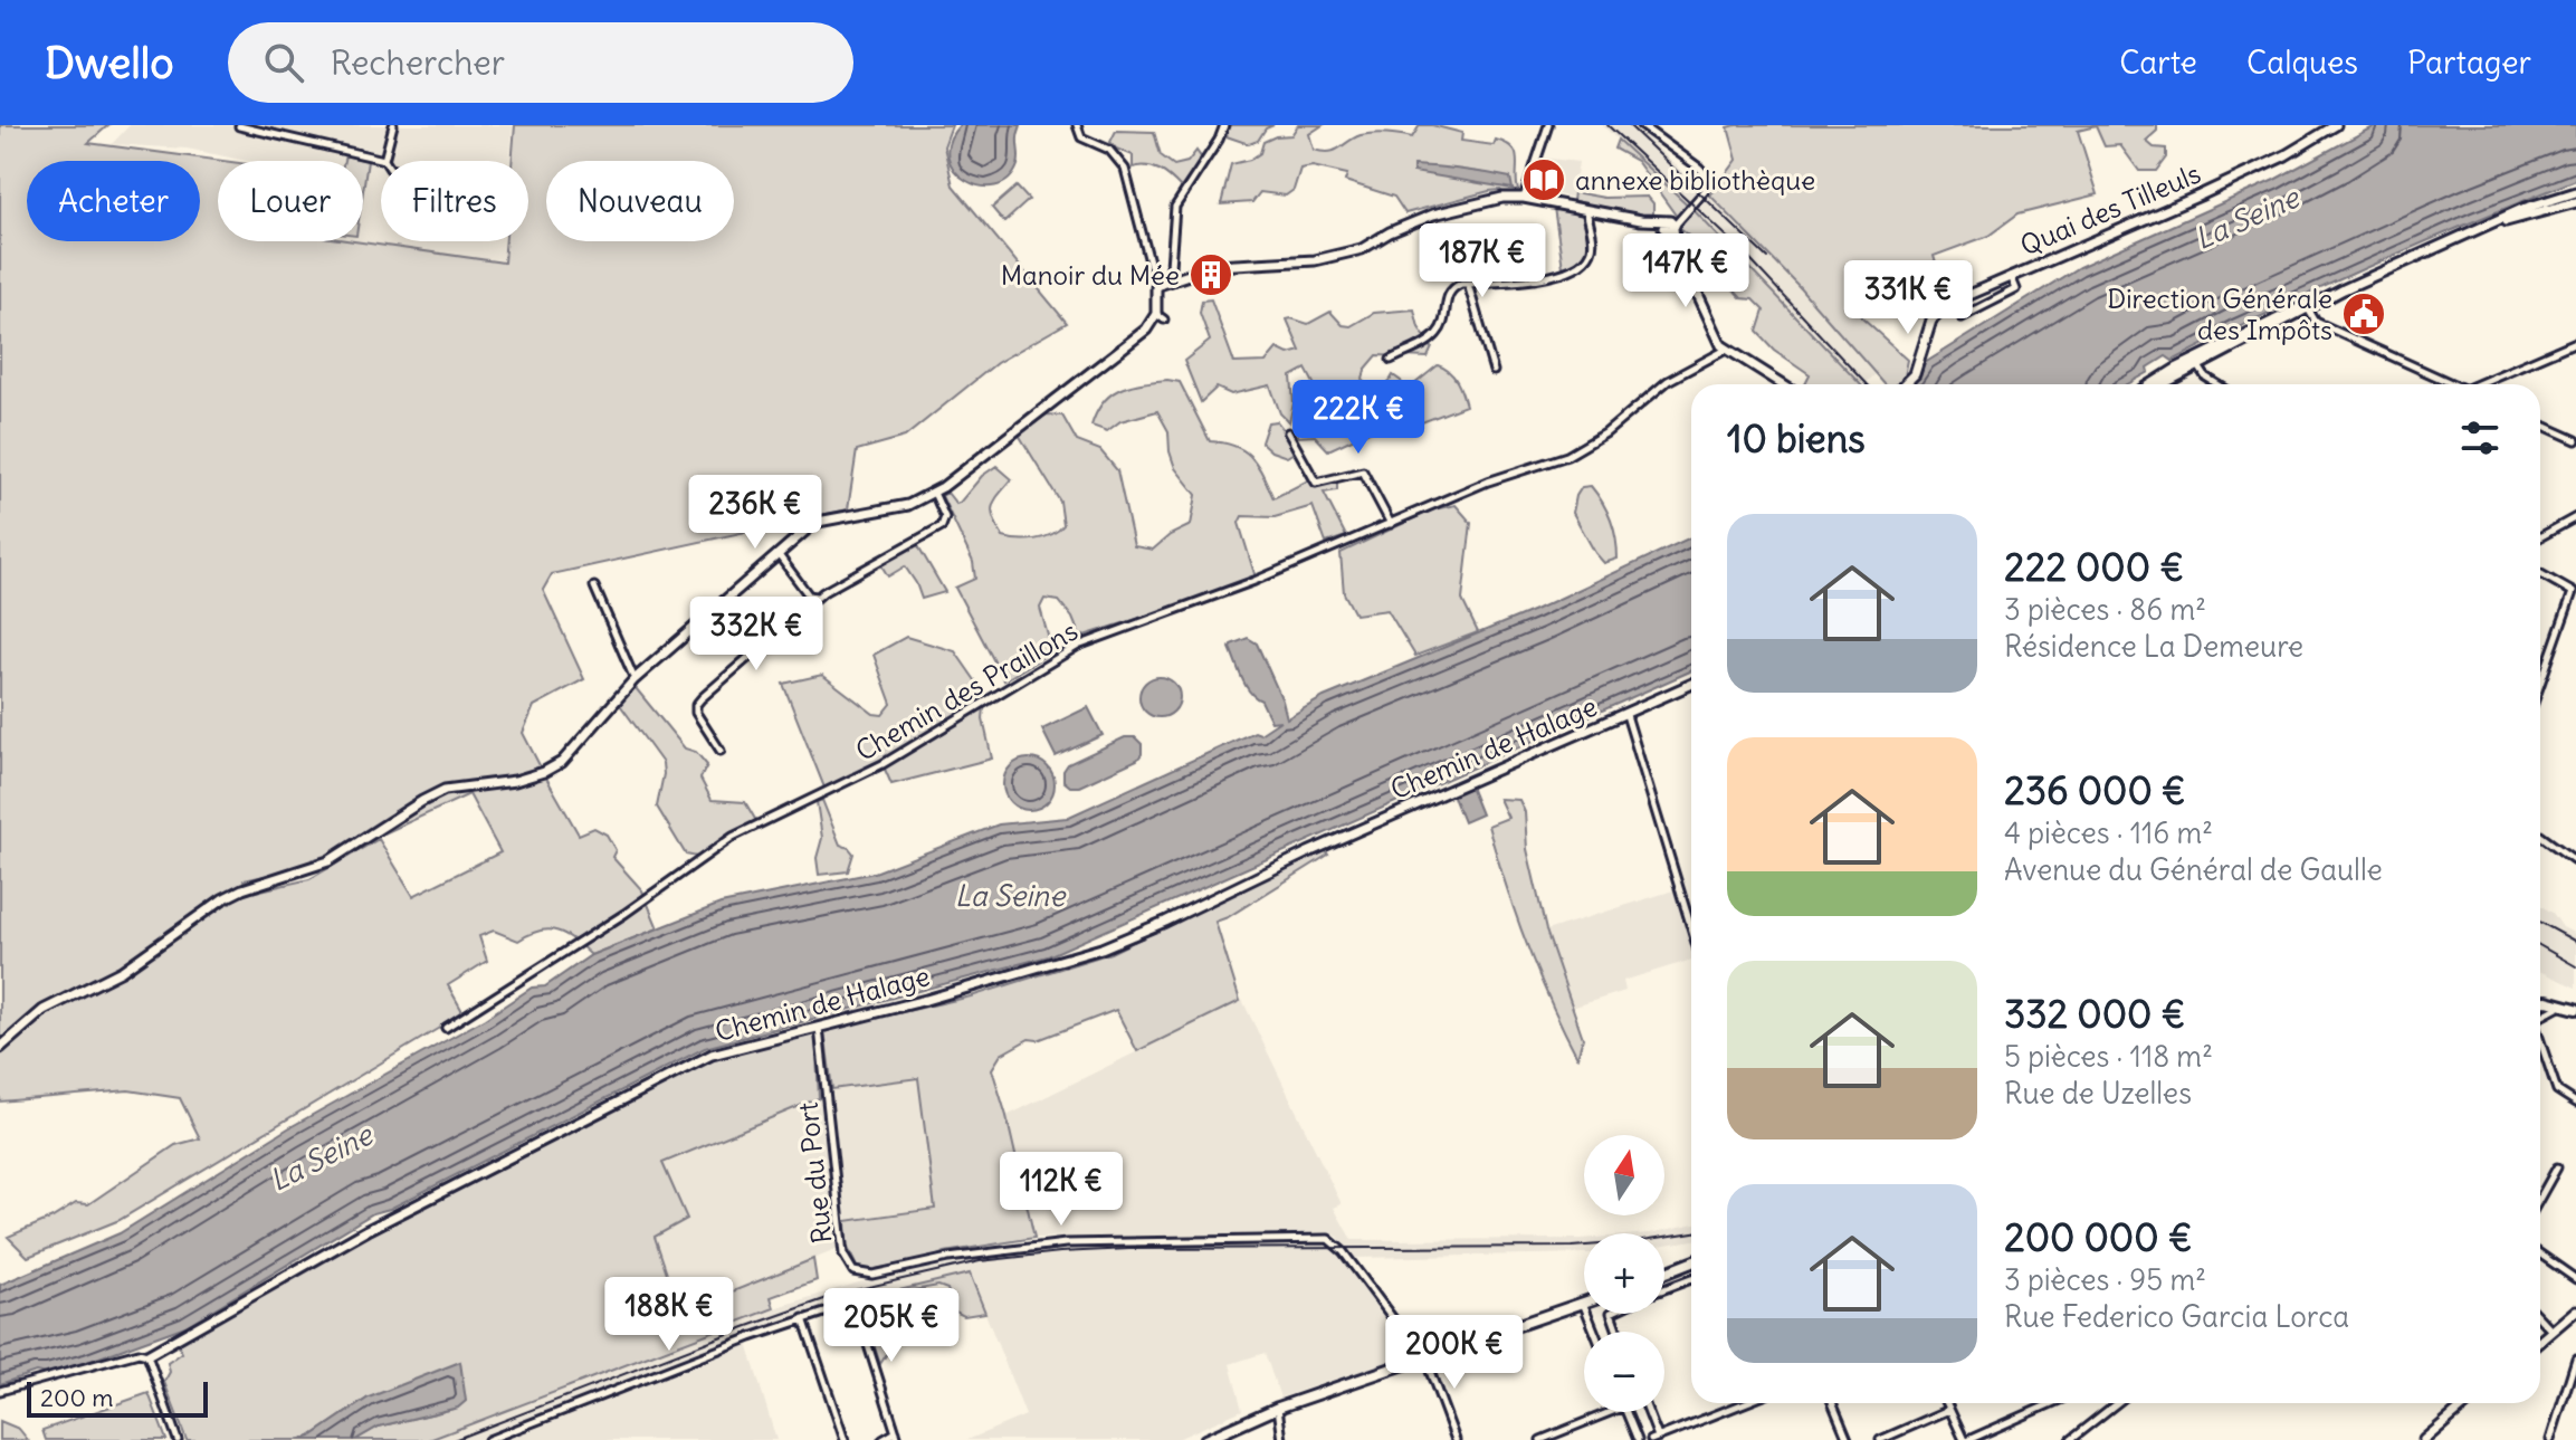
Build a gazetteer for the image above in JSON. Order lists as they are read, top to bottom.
{
  "streets": {
    "street": [
      "Quai des Tilleuls",
      "Chemin des Praillons",
      "Chemin de Halage",
      "Rue du Port"
    ]
  },
  "crossings": [
    ["Chemin de Halage", "Rue du Port"]
  ],
  "water": ["La Seine"],
  "places": {
    "library": ["annexe bibliothèque"],
    "building": ["Manoir du Mée"],
    "public building": ["Direction Générale des Impôts"]
  },
  "scale_bar": "200 m",
  "north": "top",
  "page": {
    "header": "Dwello",
    "search": "Rechercher",
    "nav": ["Carte", "Calques", "Partager"],
    "chip": [
      "Acheter",
      "Louer",
      "Filtres",
      "Nouveau"
    ],
    "price": [
      "187K €",
      "147K €",
      "331K €",
      "222K €",
      "236K €",
      "332K €",
      "112K €",
      "188K €",
      "205K €",
      "200K €"
    ],
    "heading": "10 biens",
    "list": [
      {
        "name": "222 000 €",
        "note": "3 pièces · 86 m² · Résidence La Demeure"
      },
      {
        "name": "236 000 €",
        "note": "4 pièces · 116 m² · Avenue du Général de Gaulle"
      },
      {
        "name": "332 000 €",
        "note": "5 pièces · 118 m² · Rue de Uzelles"
      },
      {
        "name": "200 000 €",
        "note": "3 pièces · 95 m² · Rue Federico Garcia Lorca"
      }
    ],
    "map_buttons": ["+", "−"],
    "scale": "200 m"
  }
}
